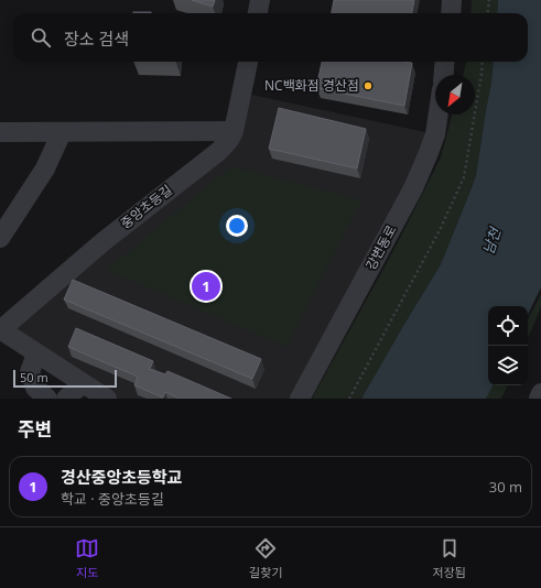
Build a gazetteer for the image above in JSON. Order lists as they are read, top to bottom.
{
  "streets": {
    "street": ["중앙초등길", "강변동로"]
  },
  "water": ["남천"],
  "places": ["NC백화점 경산점"],
  "scale_bar": "50 m",
  "north": "bottom left",
  "page": {
    "search": "장소 검색",
    "pins": "1",
    "scale": "50 m",
    "heading": "주변",
    "list": [
      {
        "mark": "1",
        "name": "경산중앙초등학교",
        "note": "학교 · 중앙초등길",
        "value": "30 m"
      }
    ],
    "nav": ["지도", "길찾기", "저장됨"]
  }
}
